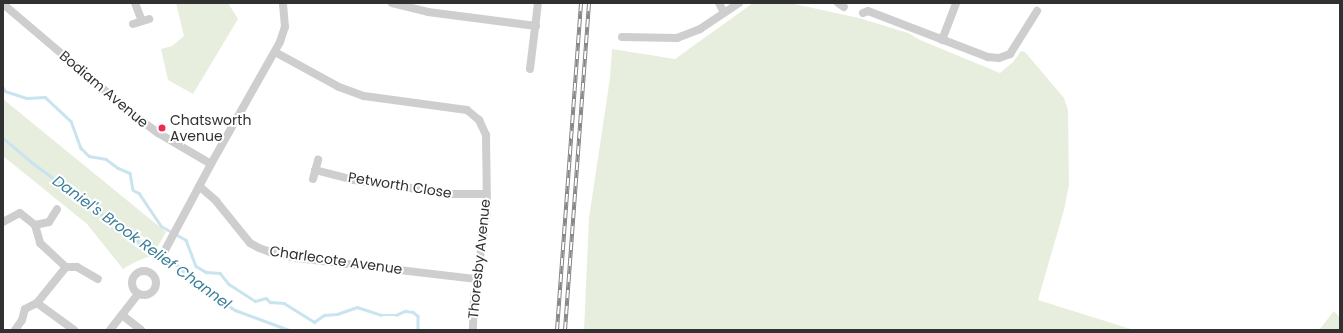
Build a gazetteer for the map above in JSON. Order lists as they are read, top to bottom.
{
  "streets": {
    "street": [
      "Bodiam Avenue",
      "Petworth Close",
      "Thoresby Avenue",
      "Charlecote Avenue"
    ]
  },
  "crossings": [
    ["Petworth Close", "Thoresby Avenue"],
    ["Thoresby Avenue", "Charlecote Avenue"]
  ],
  "water": ["Daniel's Brook Relief Channel"],
  "places": ["Chatsworth Avenue"]
}
